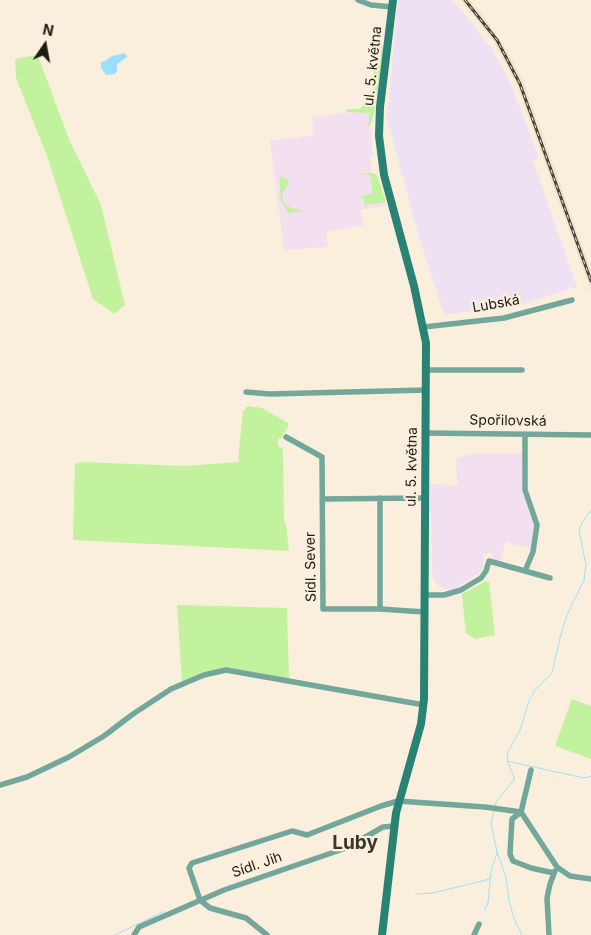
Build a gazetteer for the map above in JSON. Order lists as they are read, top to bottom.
{
  "streets": {
    "street": [
      "ul. 5. května",
      "Lubská",
      "Spořilovská",
      "Sídl. Sever",
      "Sídl. Jih"
    ]
  },
  "crossings": [
    ["ul. 5. května", "Lubská"],
    ["ul. 5. května", "Spořilovská"],
    ["ul. 5. května", "Sídl. Sever"],
    ["ul. 5. května", "Sídl. Jih"]
  ],
  "districts": ["Luby"],
  "north": "top"
}
